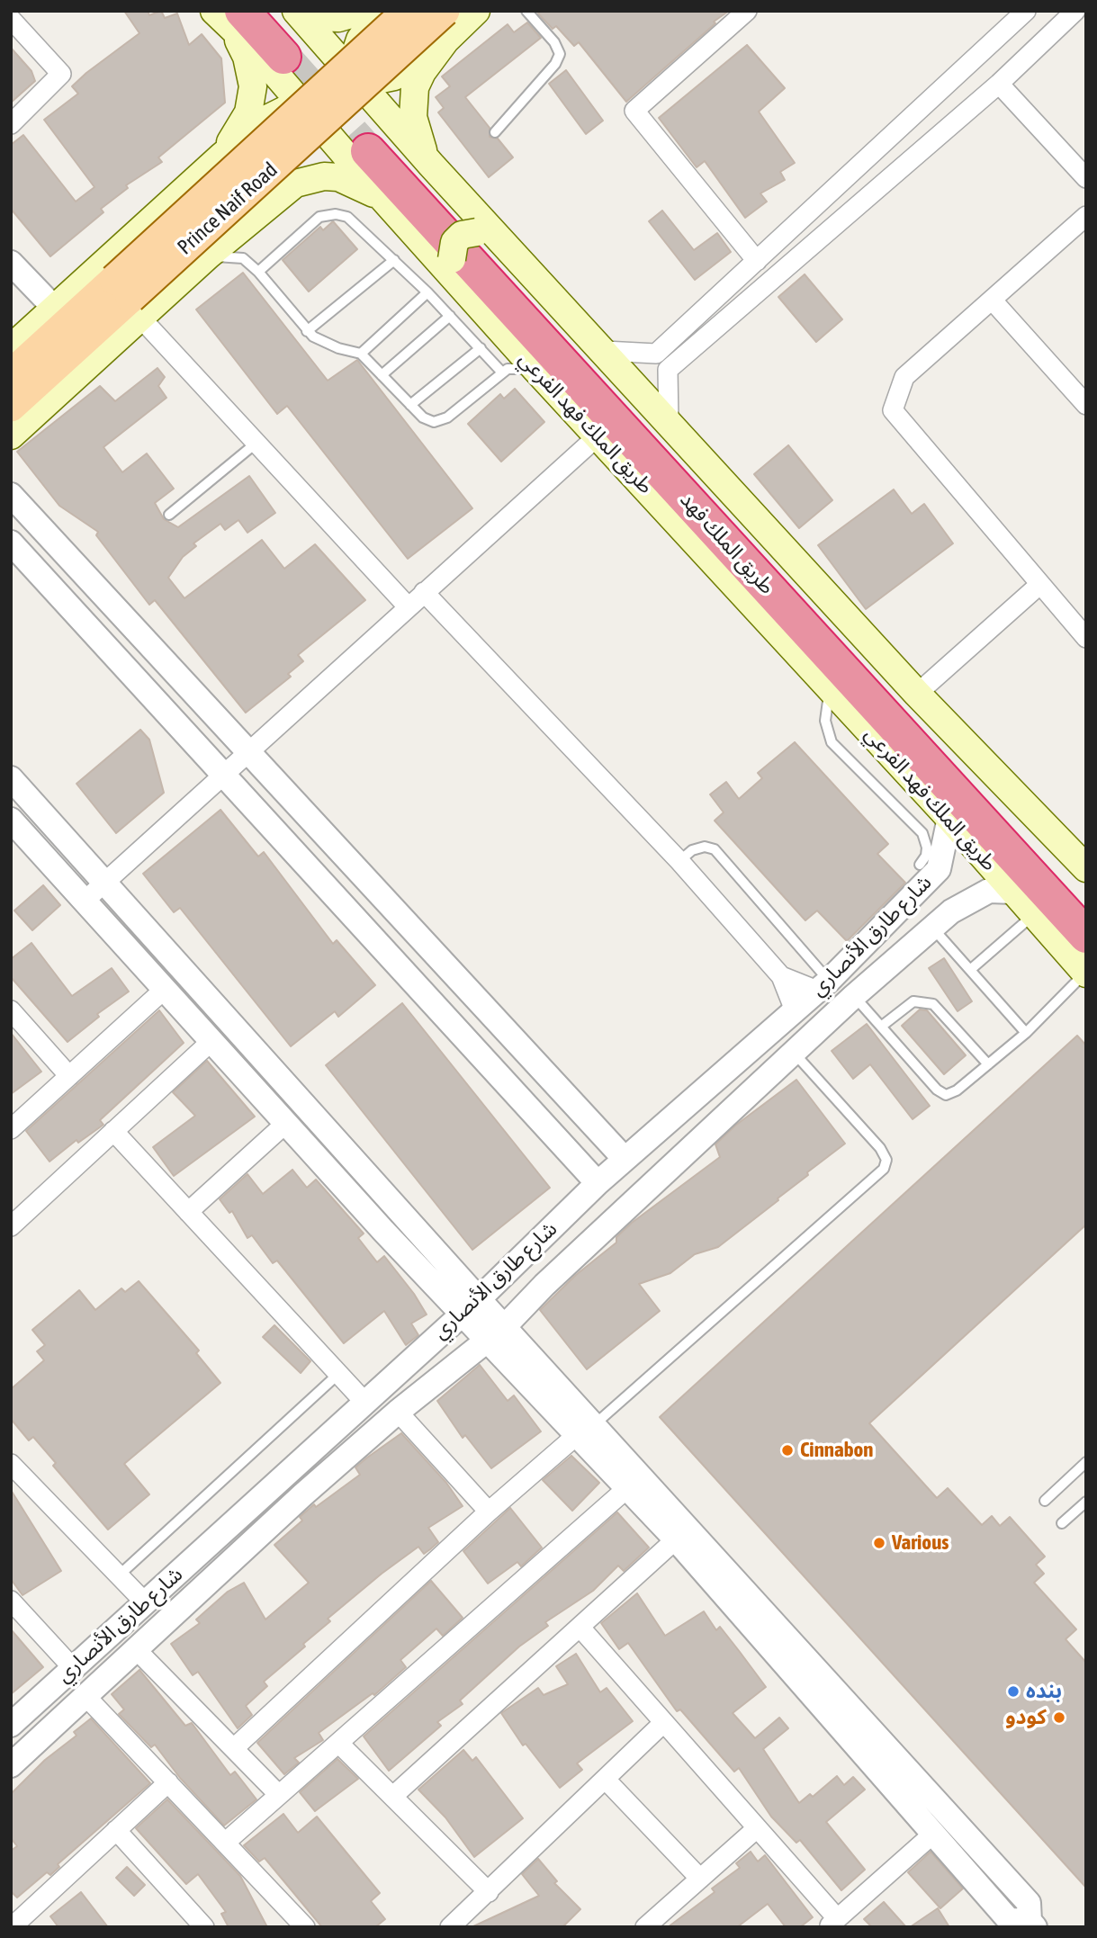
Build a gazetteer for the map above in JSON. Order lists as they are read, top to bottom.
{
  "streets": {
    "highway": ["طريق الملك فهد"],
    "main road": ["Prince Naif Road", "طريق الملك فهد الفرعي"],
    "street": ["شارع طارق الأنصاري"]
  },
  "crossings": [
    ["طريق الملك فهد الفرعي", "طريق الملك فهد"],
    ["طريق الملك فهد الفرعي", "شارع طارق الأنصاري"]
  ],
  "places": [
    "Cinnabon",
    "Various",
    "بنده",
    "كودو"
  ]
}
